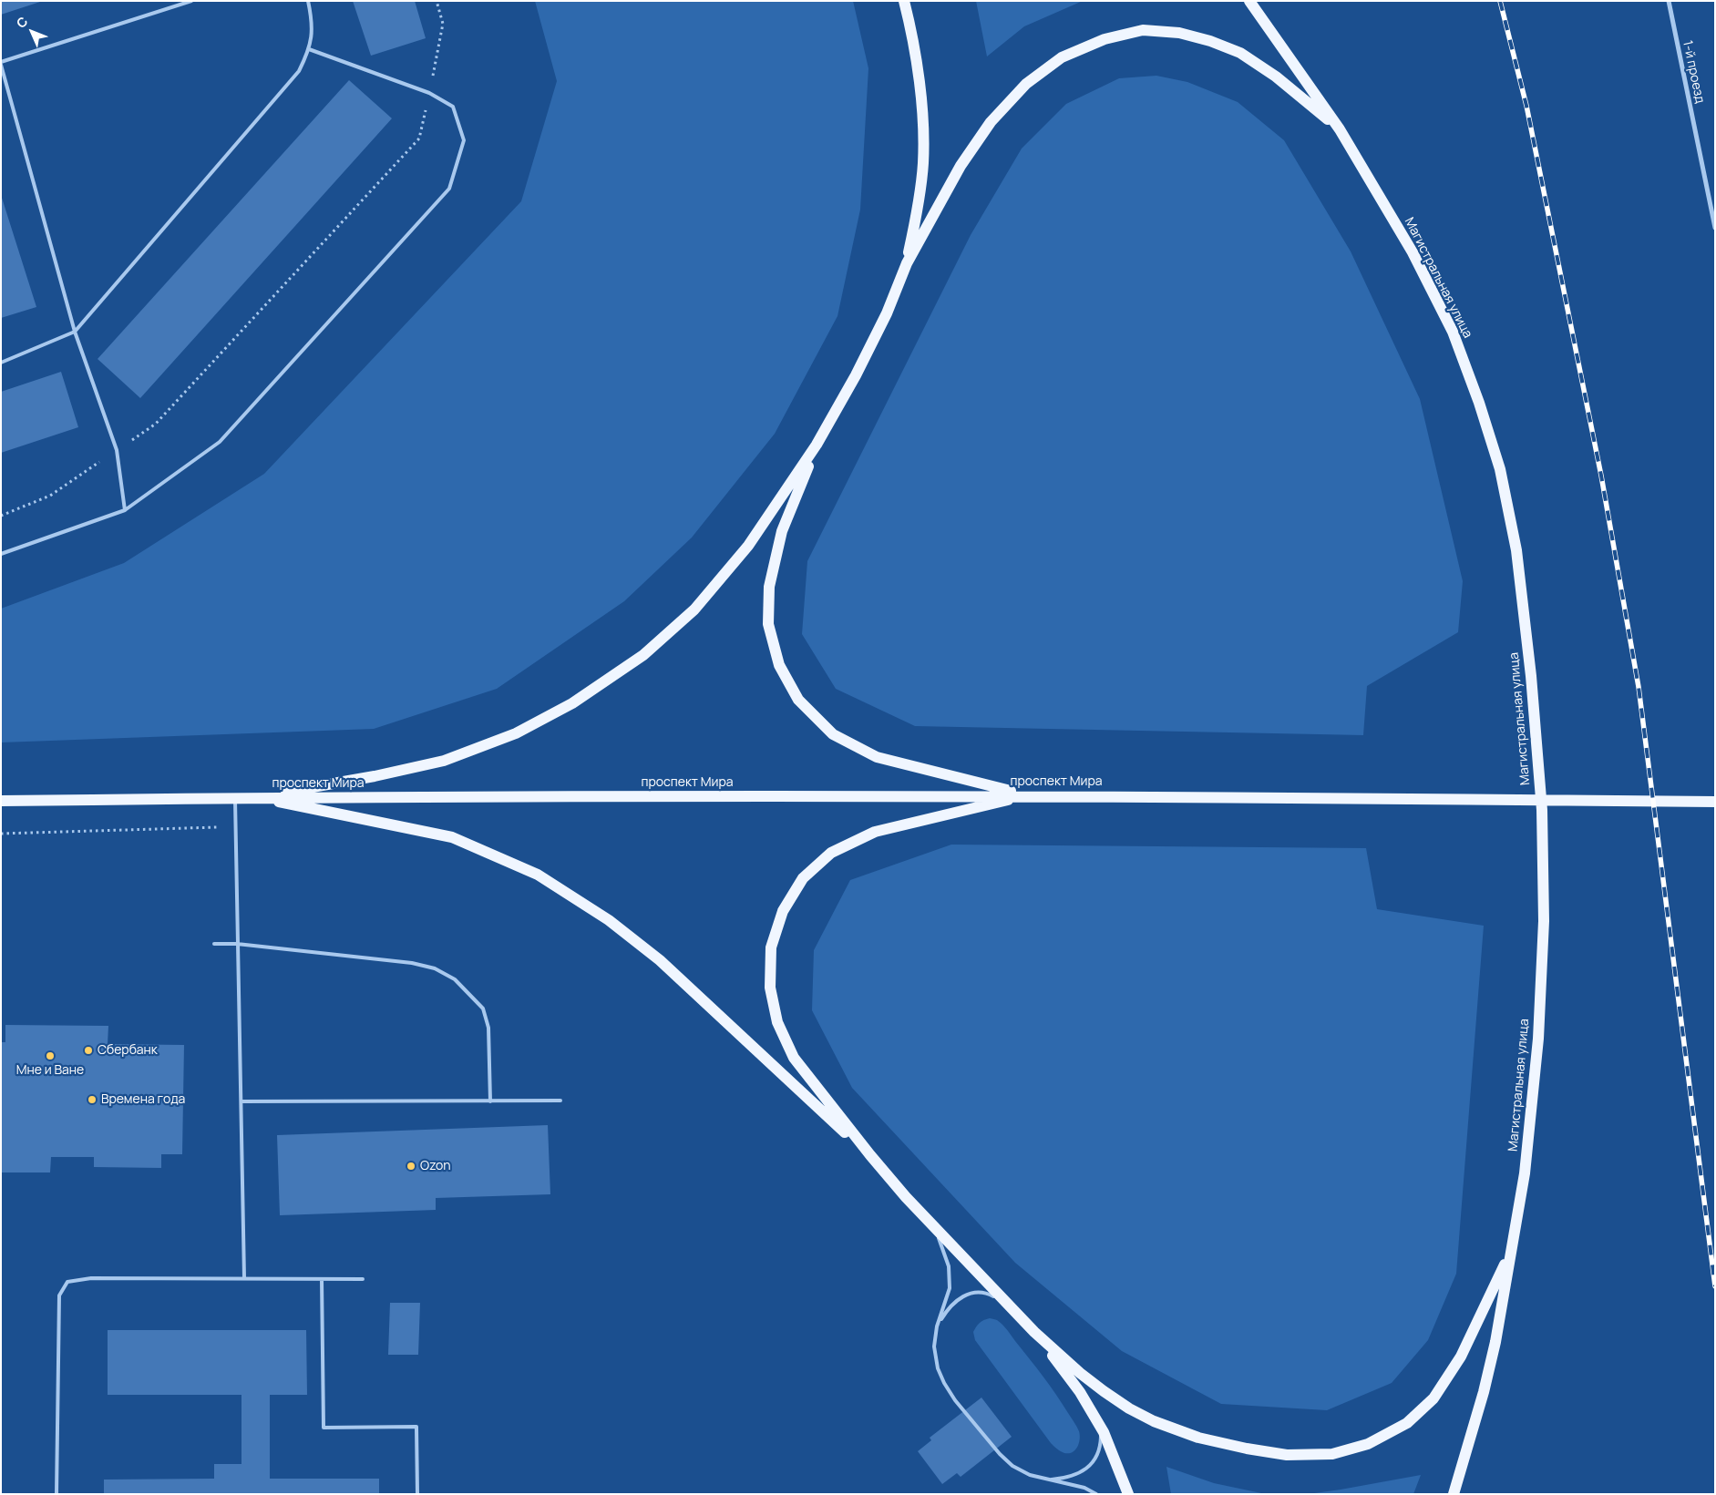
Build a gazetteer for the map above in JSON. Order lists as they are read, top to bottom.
{
  "streets": {
    "main road": ["Магистральная улица", "проспект Мира"],
    "street": ["1-й проезд"]
  },
  "places": [
    "Сбербанк",
    "Мне и Ване",
    "Времена года",
    "Ozon"
  ],
  "north": "top left"
}
